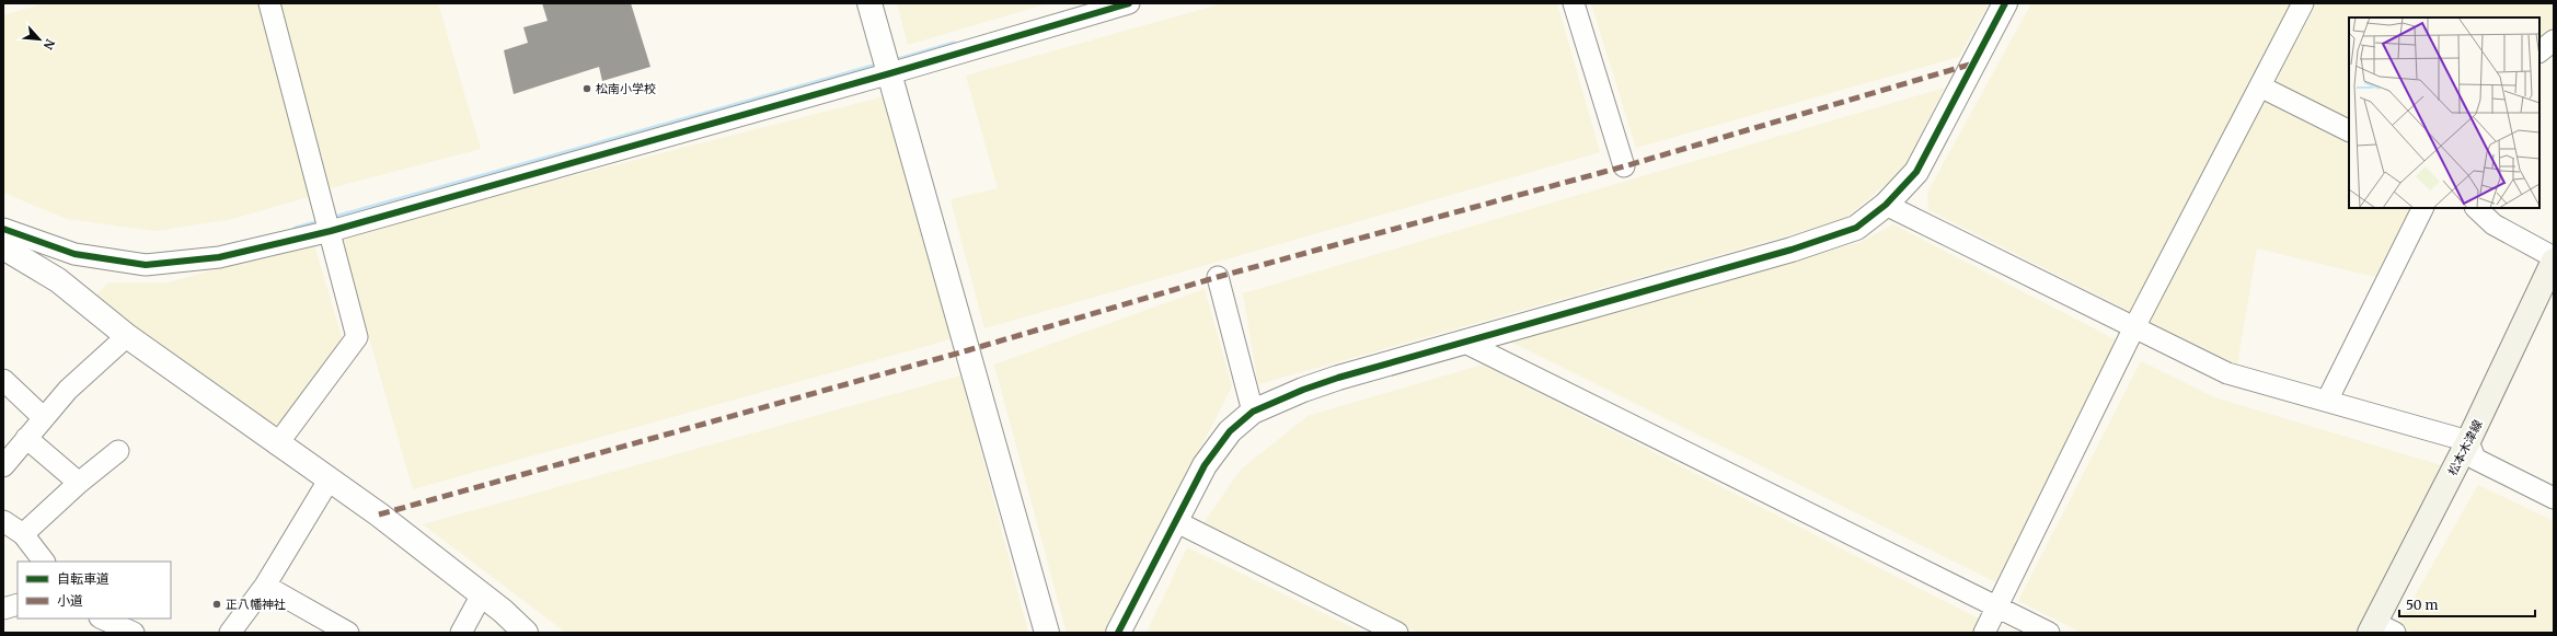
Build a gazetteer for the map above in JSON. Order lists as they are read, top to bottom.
{
  "streets": {
    "main road": ["松本木津線"]
  },
  "places": ["松南小学校", "正八幡神社"],
  "legend": ["自転車道", "小道"],
  "scale_bar": "50 m",
  "north": "bottom right"
}
